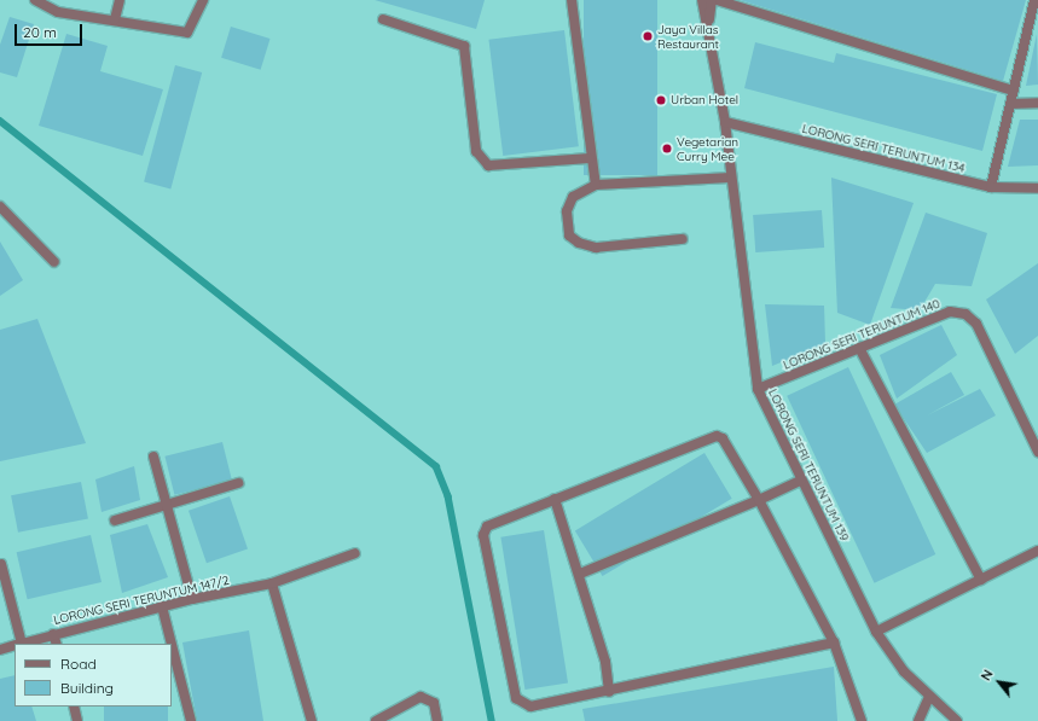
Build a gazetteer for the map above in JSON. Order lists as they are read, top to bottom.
{
  "streets": {
    "street": [
      "LORONG SERI TERUNTUM 134",
      "LORONG SERI TERUNTUM 140",
      "LORONG SERI TERUNTUM 139",
      "LORONG SERI TERUNTUM 147/2"
    ]
  },
  "crossings": [
    ["LORONG SERI TERUNTUM 134", "LORONG SERI TERUNTUM 139"],
    ["LORONG SERI TERUNTUM 140", "LORONG SERI TERUNTUM 139"]
  ],
  "places": ["Jaya Villas Restaurant", "Urban Hotel", "Vegetarian Curry Mee"],
  "legend": ["Road", "Building"],
  "scale_bar": "20 m",
  "north": "top left"
}
